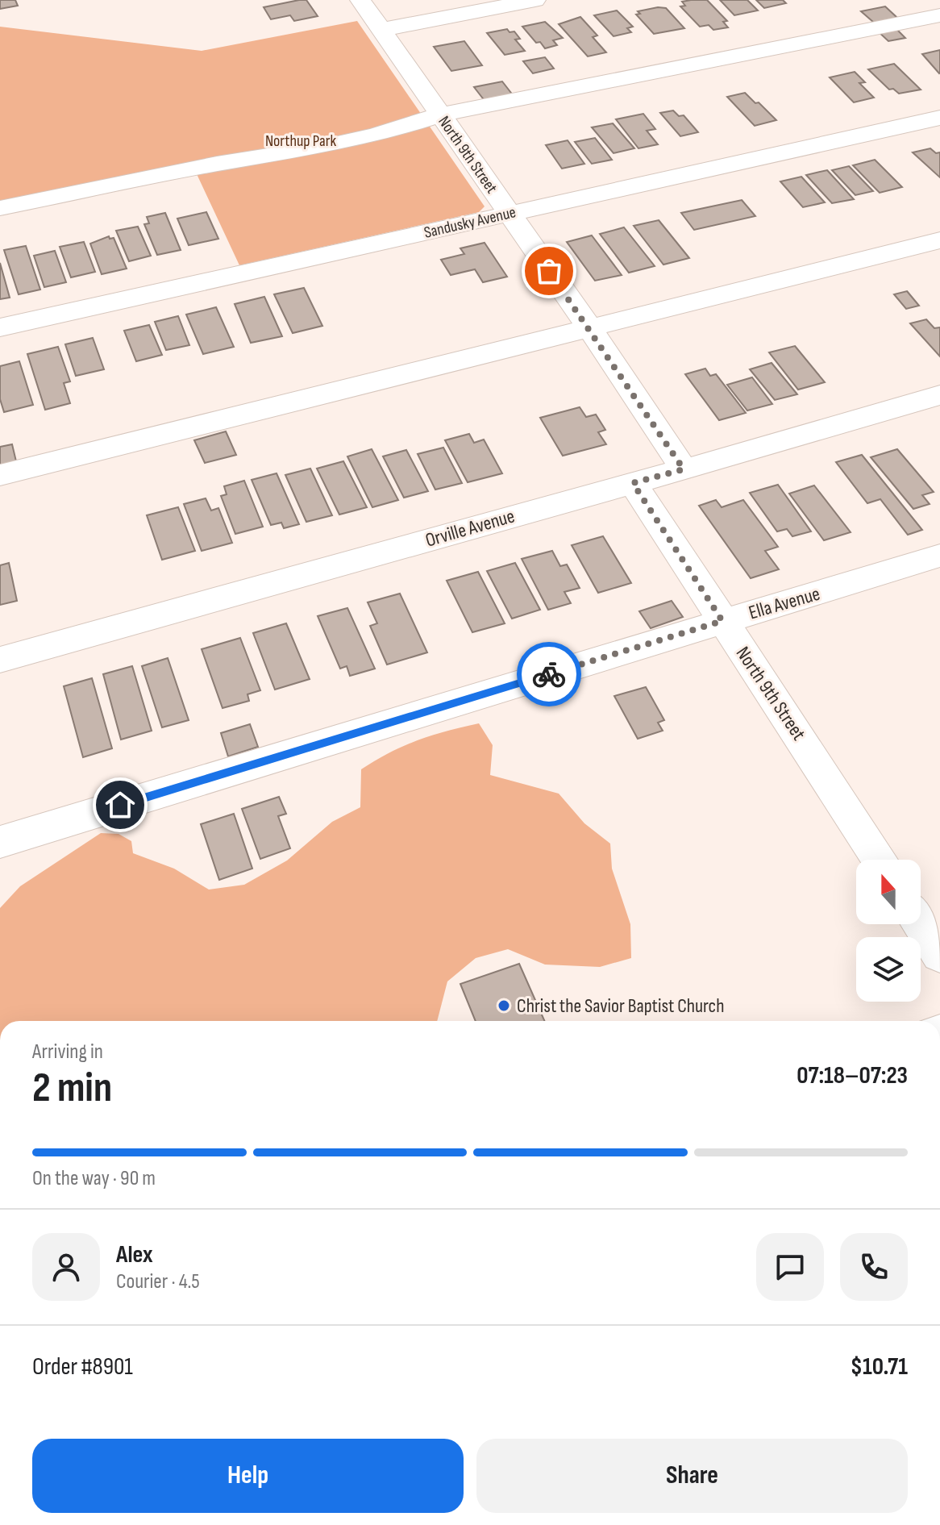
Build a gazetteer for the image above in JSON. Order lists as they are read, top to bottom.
{
  "streets": {
    "street": [
      "North 9th Street",
      "Sandusky Avenue",
      "Orville Avenue",
      "Ella Avenue"
    ]
  },
  "crossings": [
    ["North 9th Street", "Sandusky Avenue"],
    ["North 9th Street", "Orville Avenue"],
    ["North 9th Street", "Ella Avenue"]
  ],
  "parks": ["Northup Park"],
  "places": ["Christ the Savior Baptist Church"],
  "north": "top",
  "page": {
    "heading": ["2 min", "Arriving in", "07:18–07:23"],
    "panel": [
      "Alex",
      "Courier · 4.5",
      "Order #8901",
      "$10.71"
    ],
    "bar": "On the way · 90 m",
    "buttons": ["Help", "Share"]
  }
}
